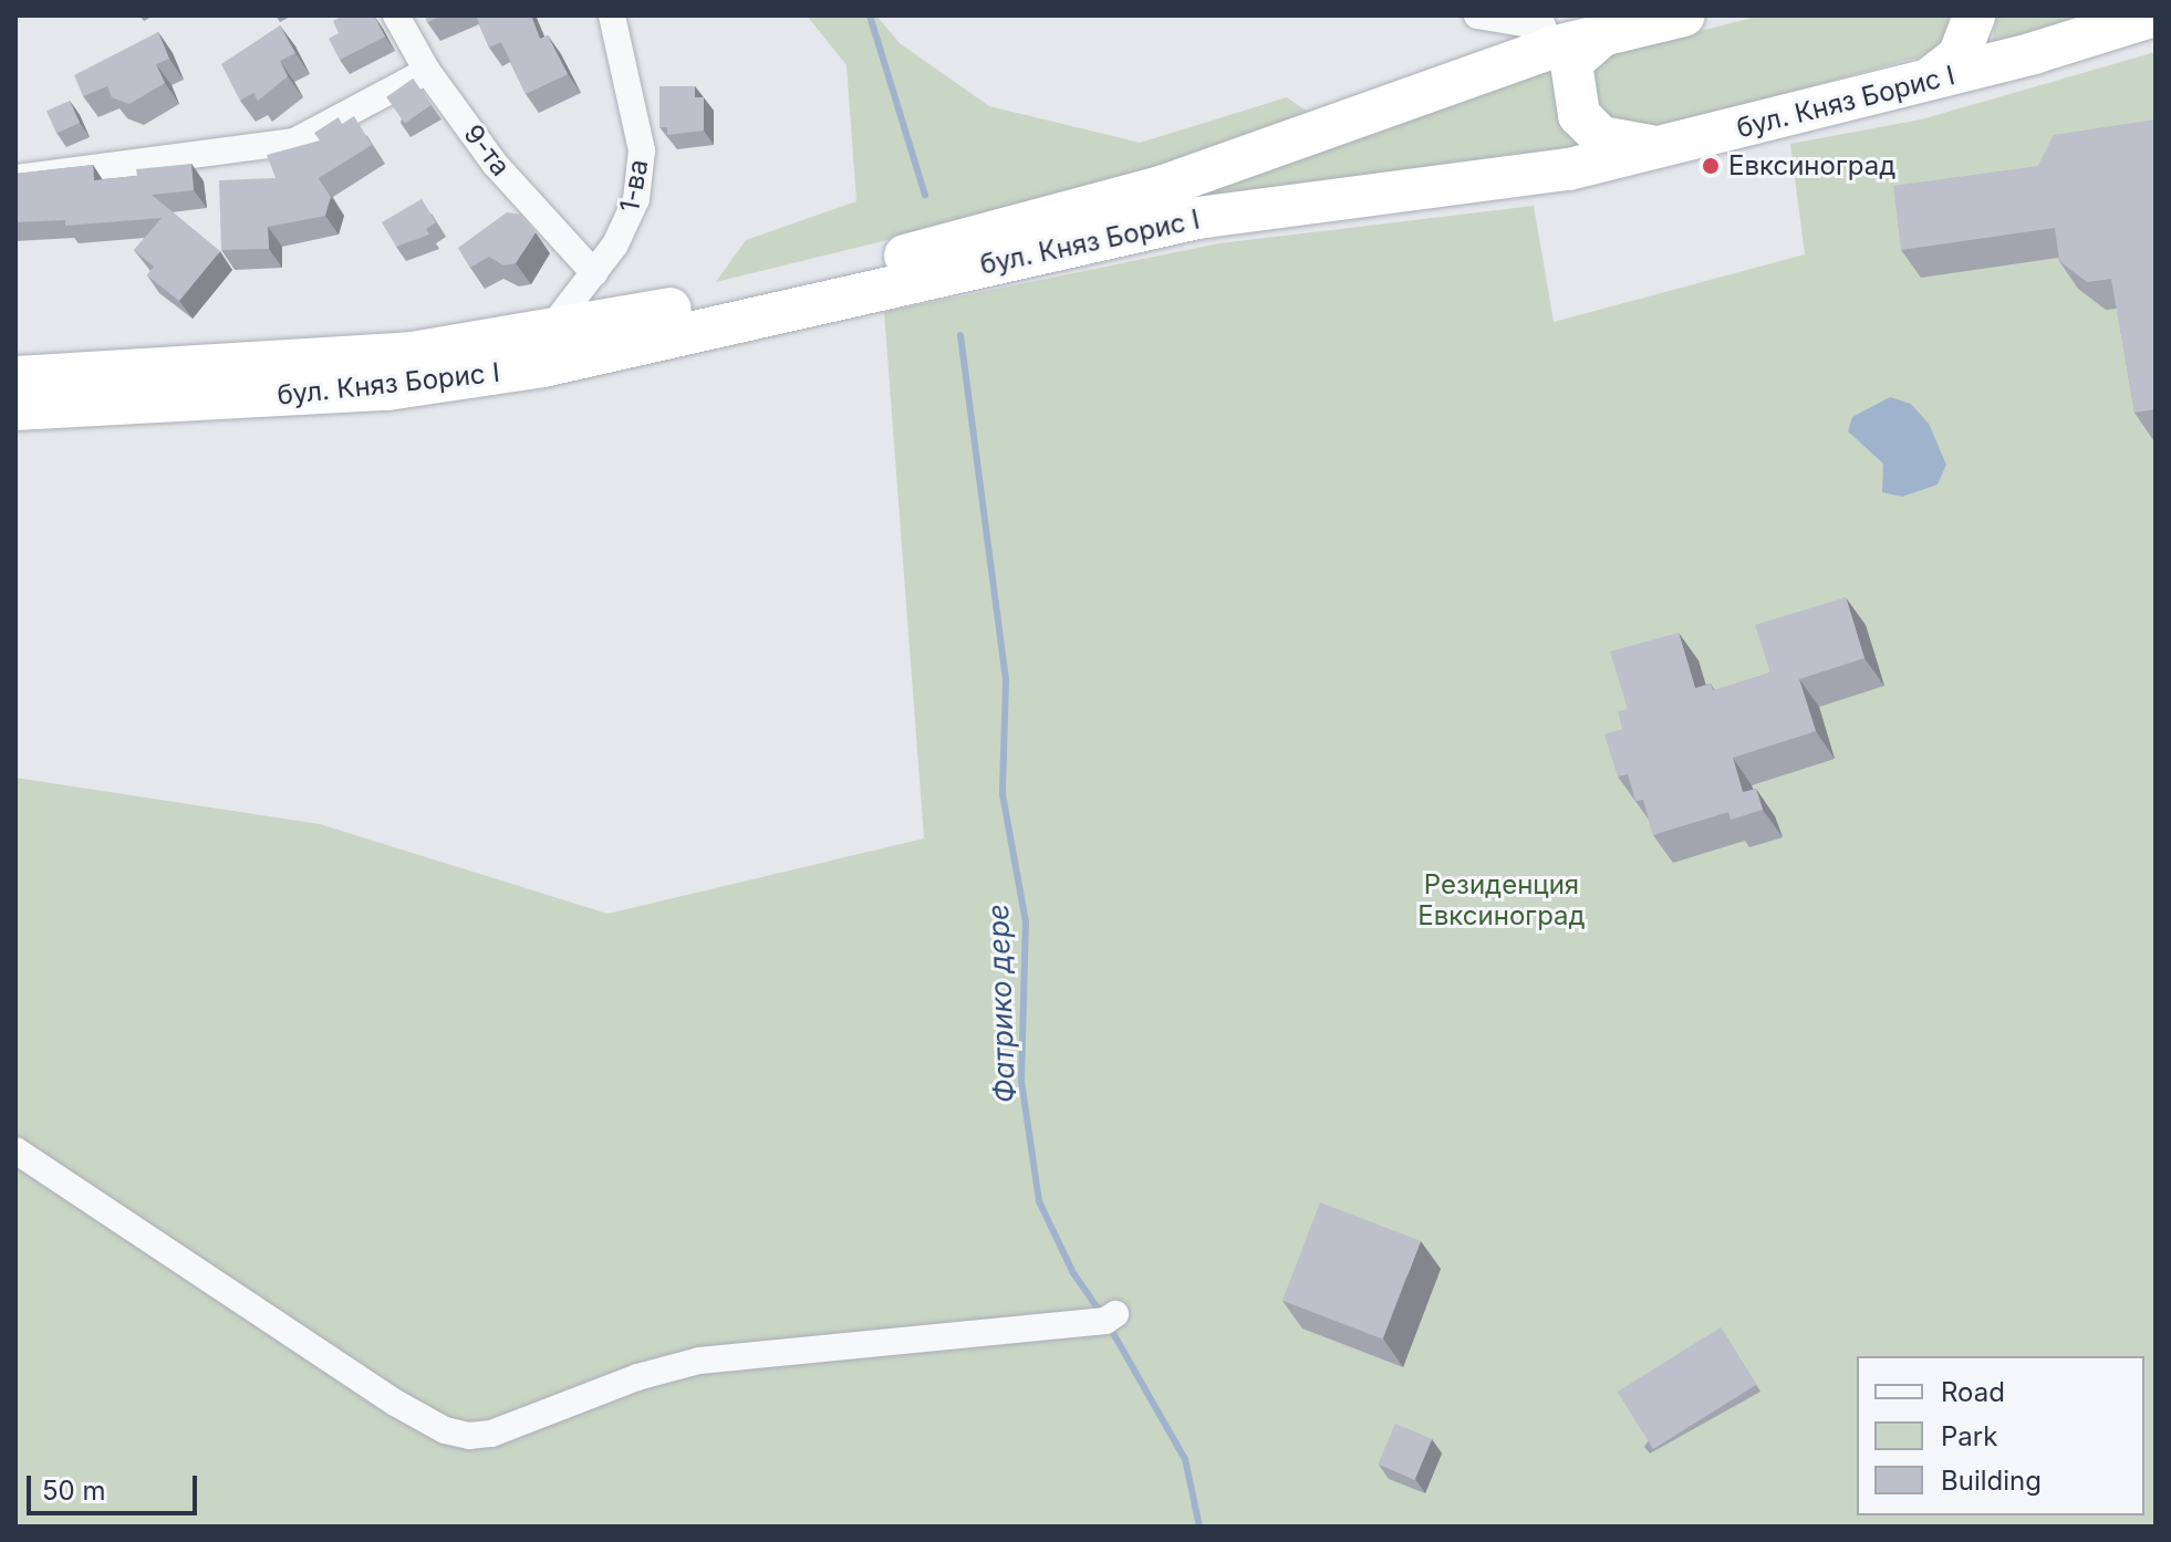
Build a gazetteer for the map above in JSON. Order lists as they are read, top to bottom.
{
  "streets": {
    "highway": ["бул. Княз Борис I"],
    "street": ["9-та", "1-ва"]
  },
  "crossings": [
    ["бул. Княз Борис I", "1-ва"],
    ["9-та", "1-ва"]
  ],
  "water": ["Фатрико дере"],
  "parks": ["Резиденция Евксиноград"],
  "places": ["Евксиноград"],
  "legend": ["Road", "Park", "Building"],
  "scale_bar": "50 m"
}
